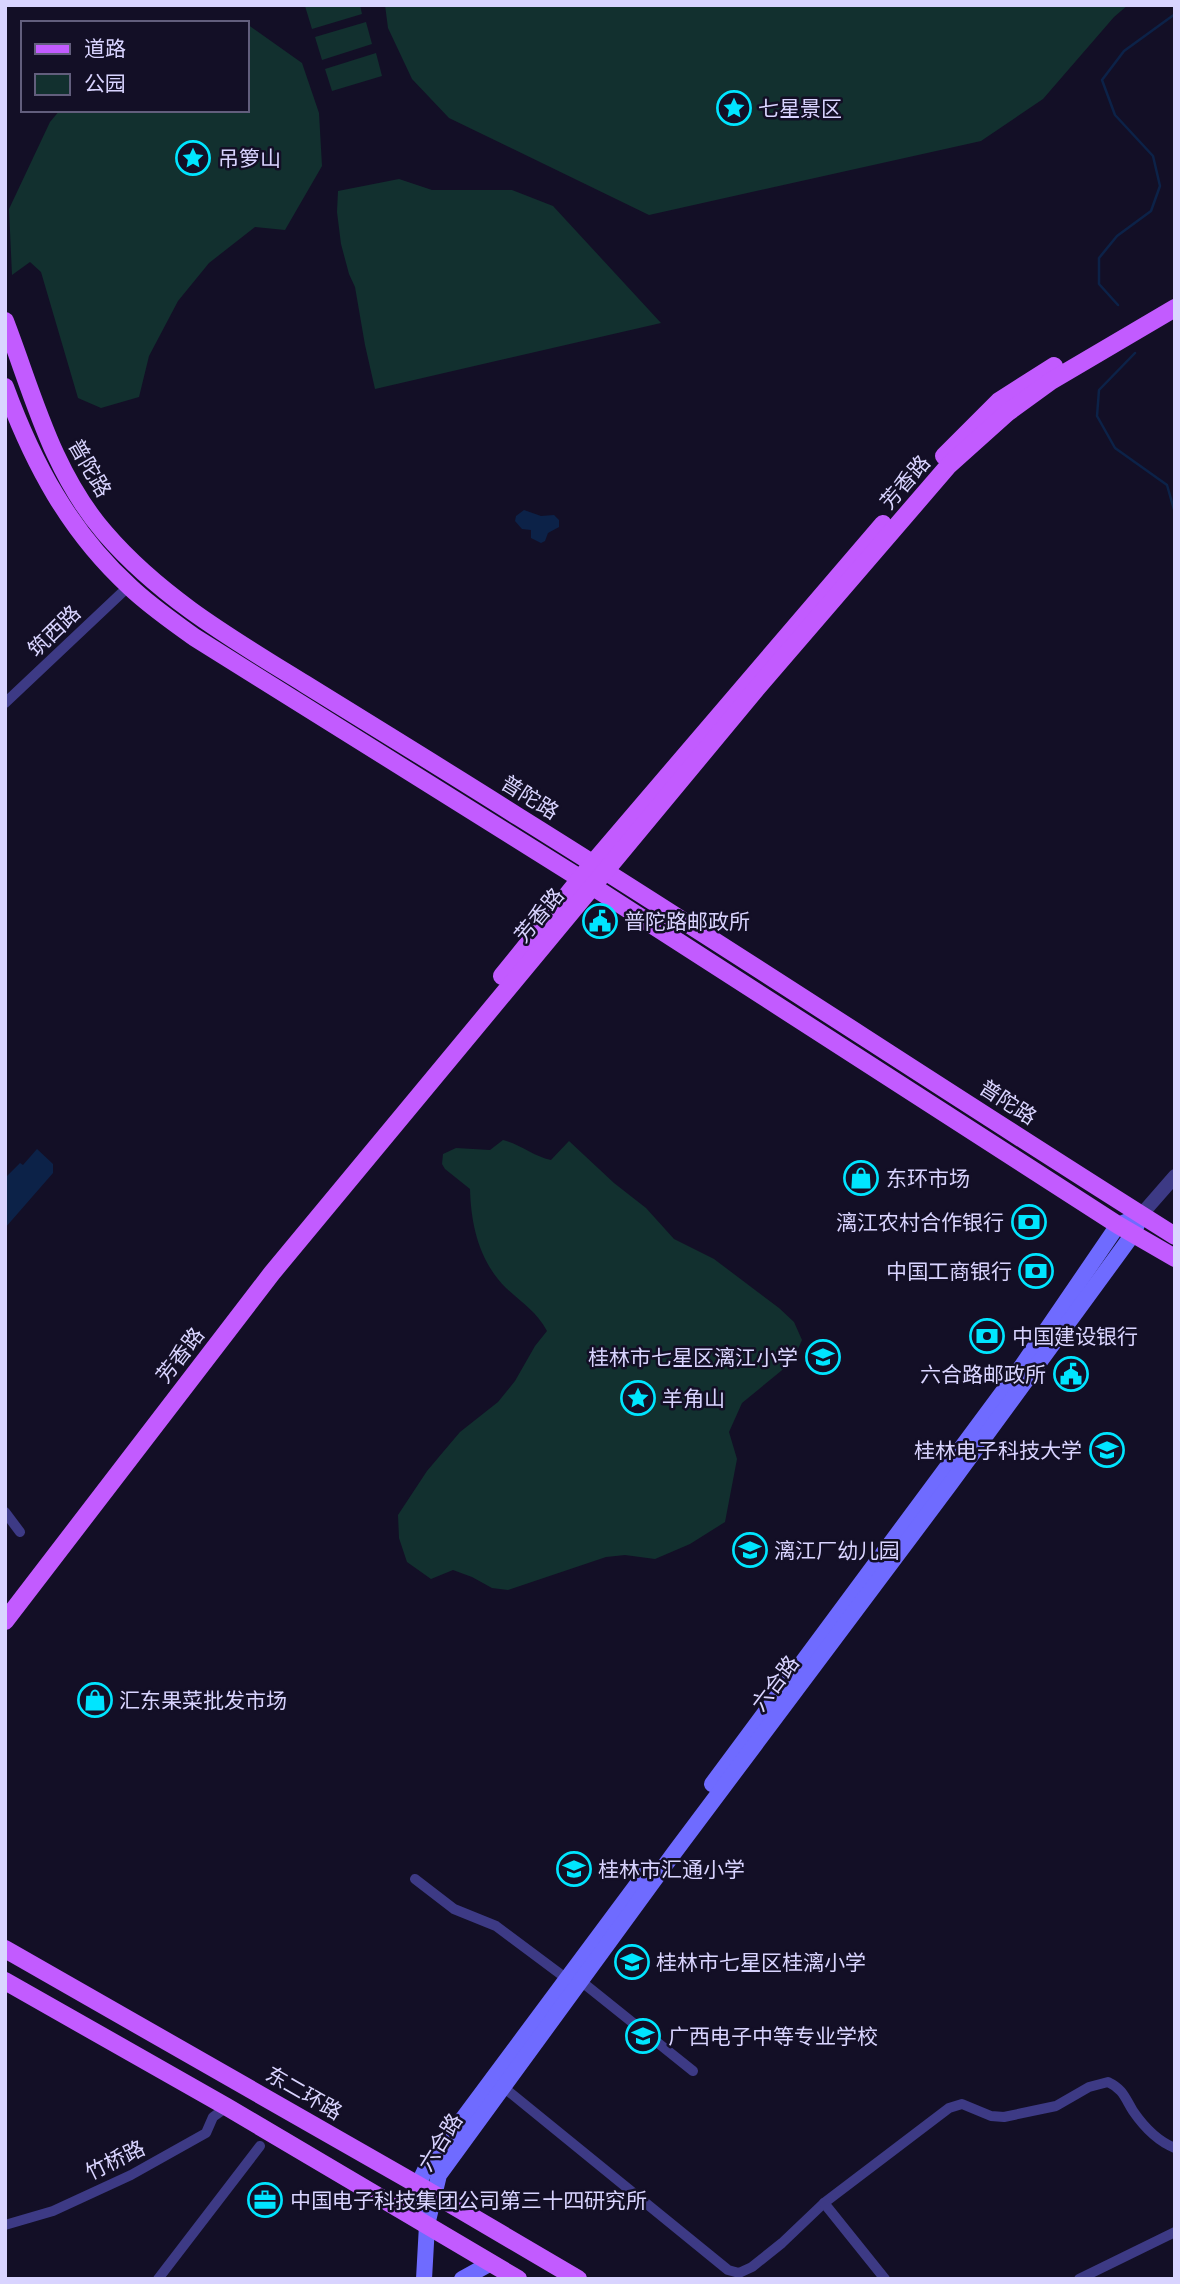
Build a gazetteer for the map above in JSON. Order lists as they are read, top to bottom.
{
  "streets": {
    "main road": [
      "普陀路",
      "芳香路",
      "六合路",
      "东二环路"
    ],
    "street": ["筑西路", "竹桥路"]
  },
  "crossings": [
    ["普陀路", "芳香路"],
    ["普陀路", "筑西路"],
    ["普陀路", "六合路"],
    ["六合路", "东二环路"]
  ],
  "places": {
    "place": ["七星景区", "吊箩山", "羊角山"],
    "public building": ["普陀路邮政所", "六合路邮政所"],
    "shop": ["东环市场", "汇东果菜批发市场"],
    "bank": ["漓江农村合作银行", "中国工商银行", "中国建设银行"],
    "school or university": [
      "桂林市七星区漓江小学",
      "桂林电子科技大学",
      "漓江厂幼儿园",
      "桂林市汇通小学",
      "桂林市七星区桂漓小学",
      "广西电子中等专业学校"
    ],
    "office": ["中国电子科技集团公司第三十四研究所"]
  },
  "legend": ["道路", "公园"]
}
